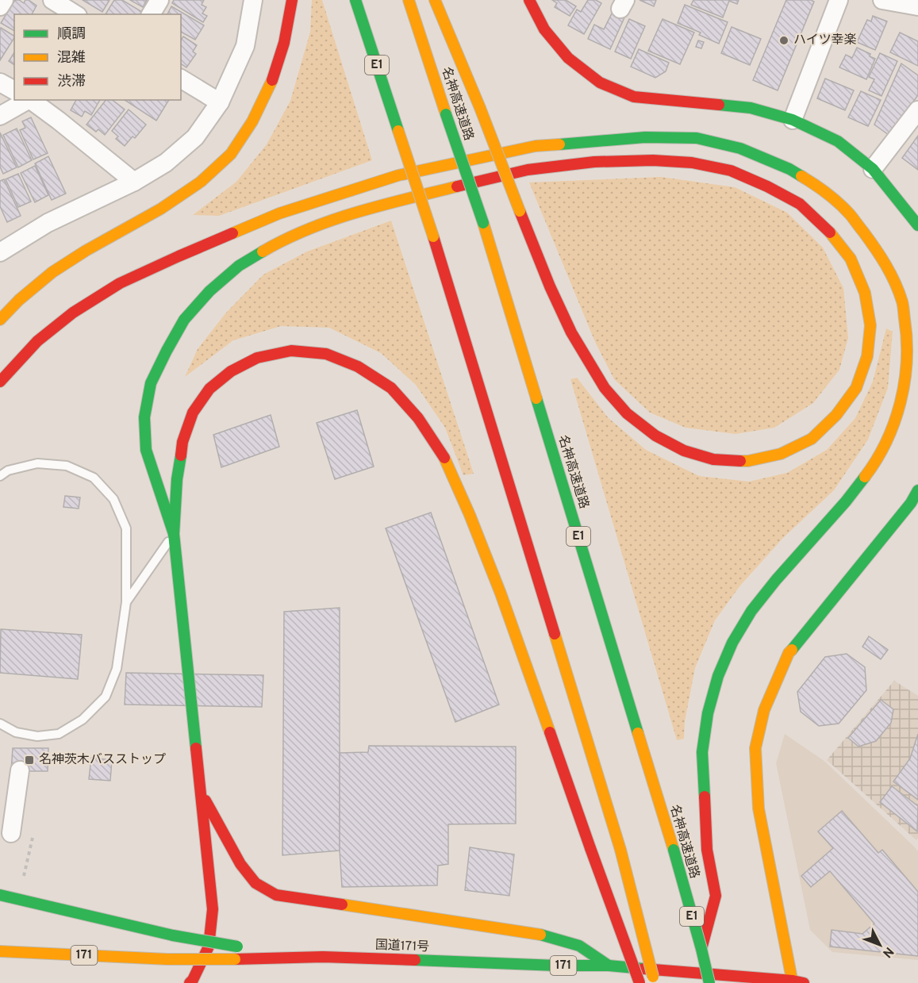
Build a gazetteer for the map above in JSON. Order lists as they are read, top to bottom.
{
  "streets": {
    "main road": [
      "E1",
      "名神高速道路",
      "国道171号",
      "171"
    ]
  },
  "places": {
    "other": ["ハイツ幸楽"],
    "transit": ["名神茨木バスストップ"]
  },
  "legend": ["順調", "混雑", "渋滞"],
  "north": "bottom right"
}
